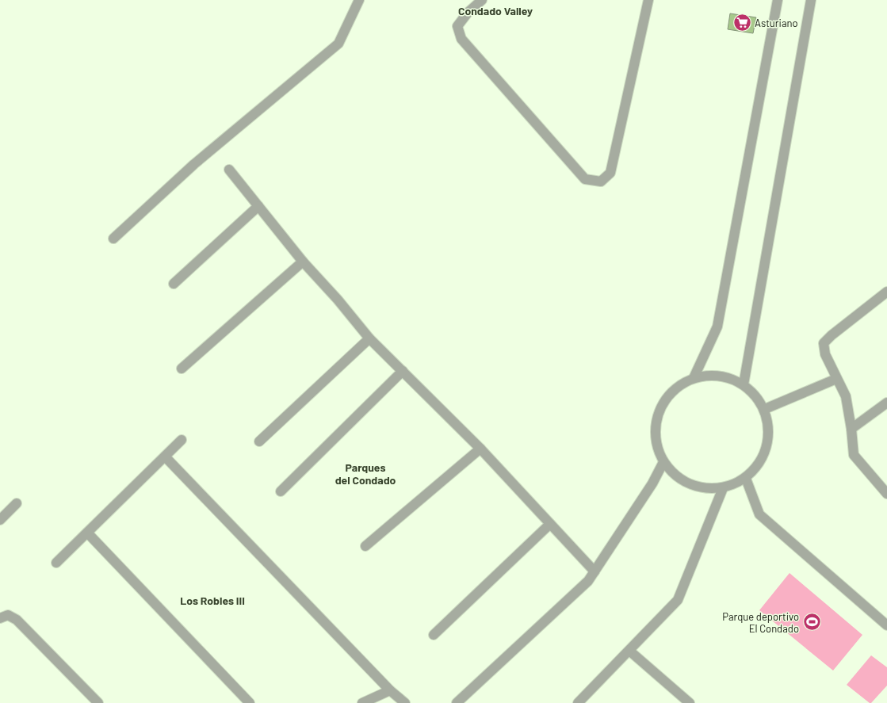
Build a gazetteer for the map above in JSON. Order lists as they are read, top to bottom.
{
  "districts": ["Condado Valley", "Parques del Condado", "Los Robles III"],
  "places": {
    "supermarket": ["Asturiano"],
    "sports": ["Parque deportivo El Condado"]
  }
}
